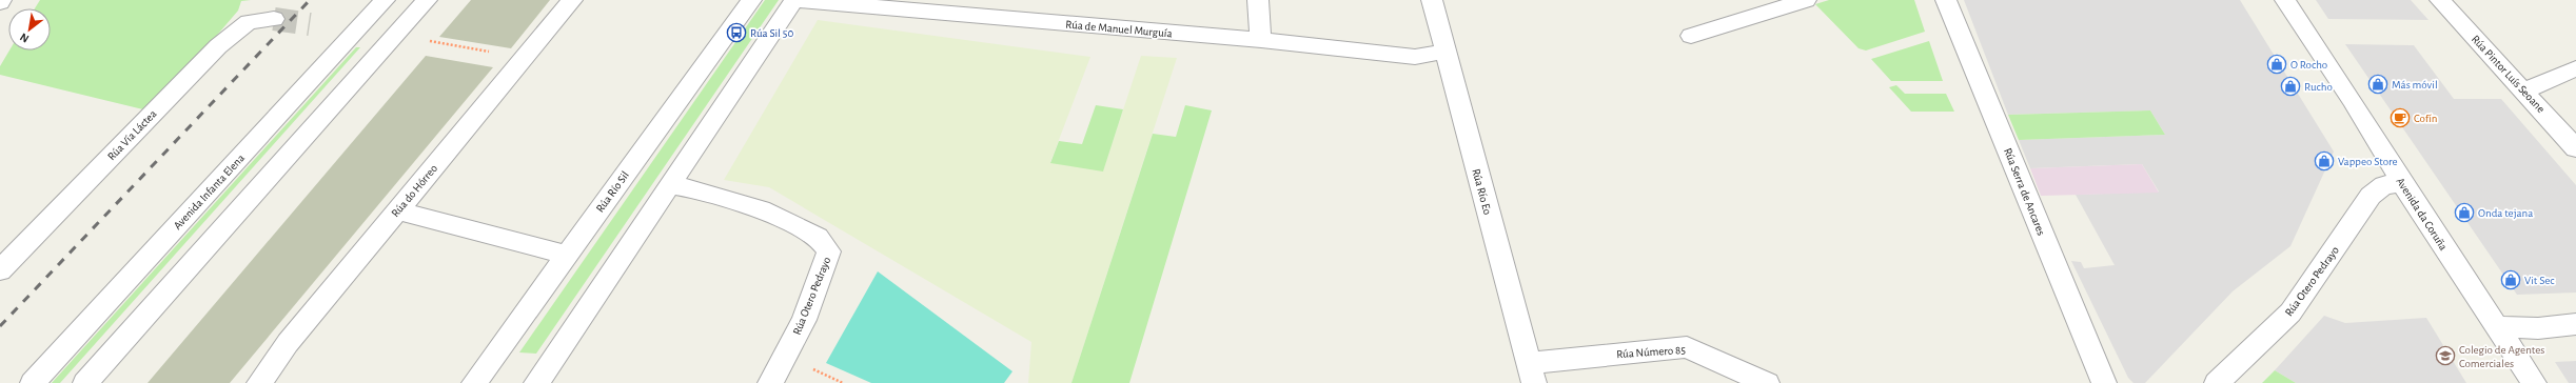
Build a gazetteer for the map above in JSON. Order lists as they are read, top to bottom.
{
  "streets": {
    "street": [
      "Rúa de Manuel Murguía",
      "Rúa Pintor Luís Seoane",
      "Rúa Vía Láctea",
      "Rúa do Hórreo",
      "Avenida Infanta Elena",
      "Rúa Río Sil",
      "Rúa Río Eo",
      "Rúa Serra de Ancares",
      "Avenida da Coruña",
      "Rúa Otero Pedrayo",
      "Rúa Número 85"
    ]
  },
  "crossings": [
    ["Rúa de Manuel Murguía", "Rúa Río Eo"],
    ["Rúa Río Eo", "Rúa Número 85"],
    ["Avenida da Coruña", "Rúa Otero Pedrayo"]
  ],
  "places": {
    "bus stop": ["Rúa Sil 50"],
    "shop": [
      "O Rocho",
      "Más móvil",
      "Rucho",
      "Vappeo Store",
      "Onda tejana",
      "Vit Sec"
    ],
    "cafe": ["Cofín"],
    "school or university": ["Colegio de Agentes Comerciales"]
  },
  "north": "bottom left"
}
